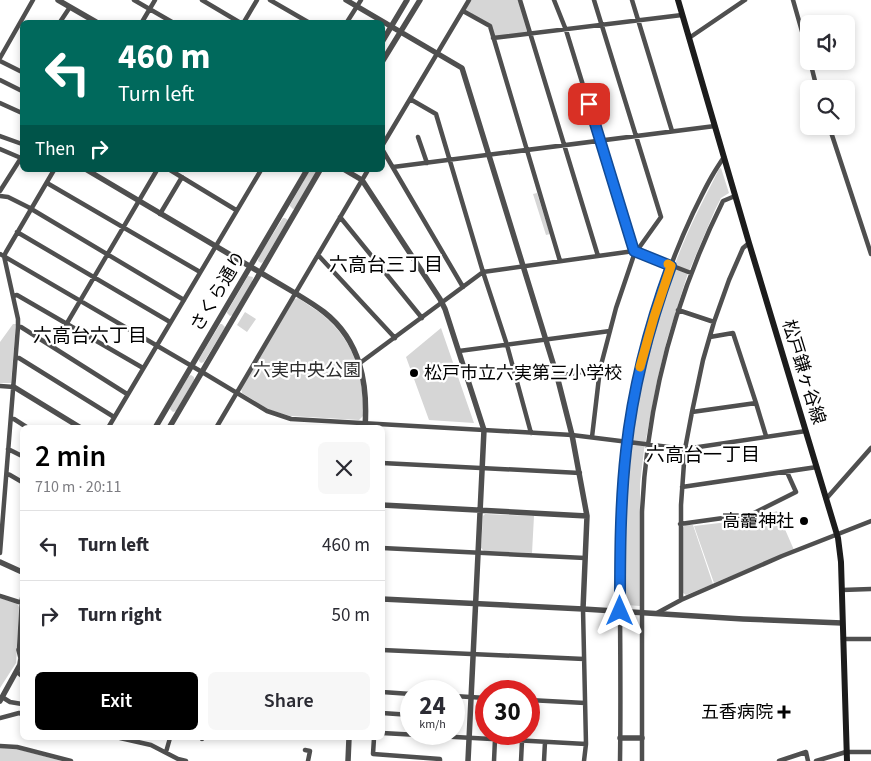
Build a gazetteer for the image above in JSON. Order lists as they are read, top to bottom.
{
  "streets": {
    "main road": ["松戸鎌ヶ谷線"],
    "street": ["さくら通り"]
  },
  "districts": ["六高台三丁目", "六高台六丁目", "六高台一丁目"],
  "parks": ["六実中央公園"],
  "places": {
    "other": ["松戸市立六実第三小学校", "高靇神社"],
    "health": ["五香病院"]
  },
  "page": {
    "turn": ["460 m", "Turn left"],
    "then": "Then",
    "heading": ["2 min", "710 m · 20:11"],
    "list": [
      {
        "name": "Turn left",
        "value": "460 m"
      },
      {
        "name": "Turn right",
        "value": "50 m"
      }
    ],
    "buttons": ["Exit", "Share"],
    "speed": "24 km/h",
    "limit": "30"
  }
}
